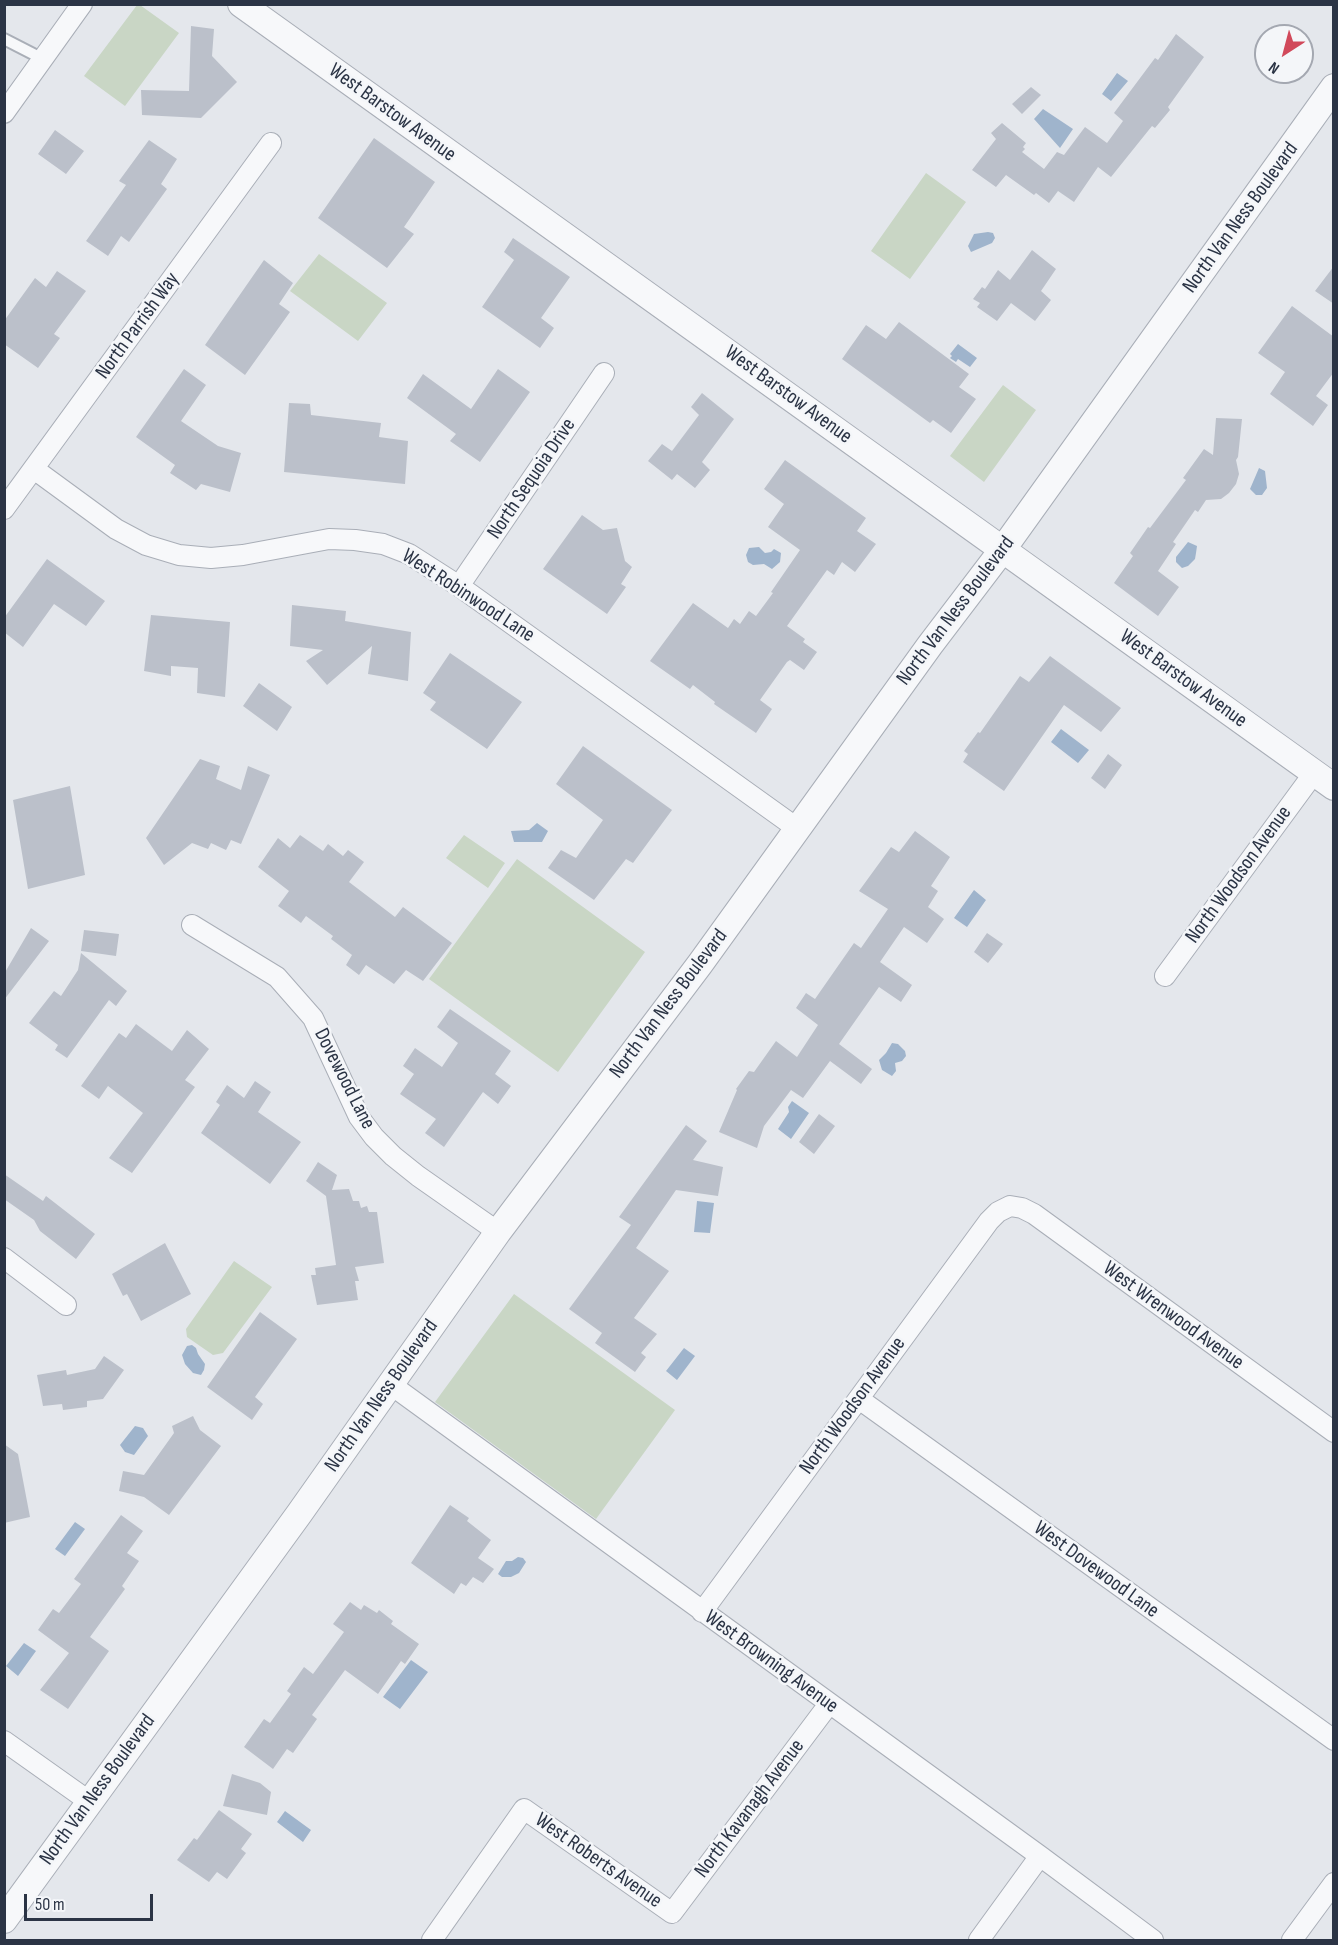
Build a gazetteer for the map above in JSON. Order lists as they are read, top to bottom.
{
  "streets": {
    "street": [
      "West Barstow Avenue",
      "North Van Ness Boulevard",
      "North Parrish Way",
      "North Sequoia Drive",
      "West Robinwood Lane",
      "North Woodson Avenue",
      "Dovewood Lane",
      "West Wrenwood Avenue",
      "West Dovewood Lane",
      "West Browning Avenue",
      "North Kavanagh Avenue",
      "West Roberts Avenue"
    ]
  },
  "crossings": [
    ["West Barstow Avenue", "North Van Ness Boulevard"],
    ["West Barstow Avenue", "North Woodson Avenue"],
    ["North Van Ness Boulevard", "West Robinwood Lane"],
    ["North Van Ness Boulevard", "Dovewood Lane"],
    ["North Van Ness Boulevard", "West Browning Avenue"],
    ["North Parrish Way", "West Robinwood Lane"],
    ["North Sequoia Drive", "West Robinwood Lane"],
    ["North Woodson Avenue", "West Wrenwood Avenue"],
    ["North Woodson Avenue", "West Dovewood Lane"],
    ["North Woodson Avenue", "West Browning Avenue"],
    ["West Browning Avenue", "North Kavanagh Avenue"],
    ["North Kavanagh Avenue", "West Roberts Avenue"]
  ],
  "scale_bar": "50 m",
  "north": "bottom left"
}
